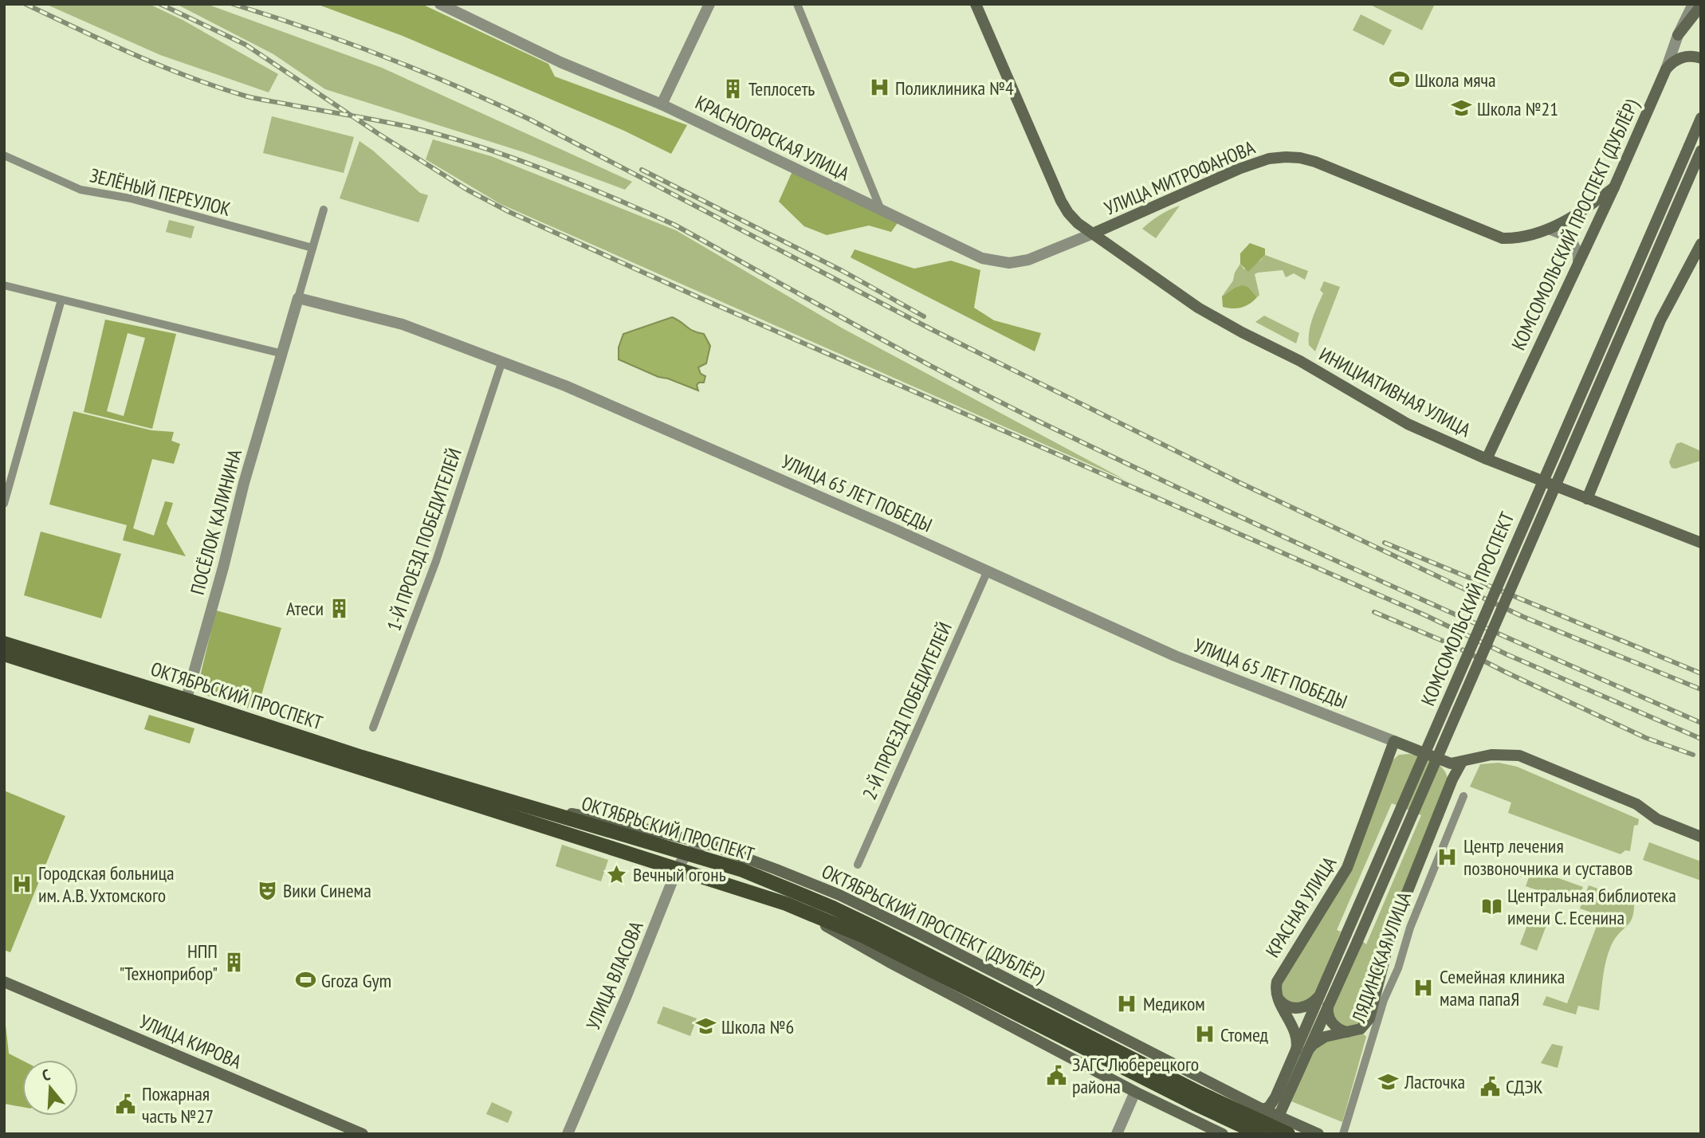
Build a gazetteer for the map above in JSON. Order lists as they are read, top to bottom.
{
  "streets": {
    "main road": [
      "УЛИЦА МИТРОФАНОВА",
      "КОМСОМОЛЬСКИЙ ПРОСПЕКТ (ДУБЛЁР)",
      "ИНИЦИАТИВНАЯ УЛИЦА",
      "КОМСОМОЛЬСКИЙ ПРОСПЕКТ",
      "ОКТЯБРЬСКИЙ ПРОСПЕКТ",
      "КРАСНАЯ УЛИЦА",
      "ОКТЯБРЬСКИЙ ПРОСПЕКТ (ДУБЛЁР)",
      "ЛЯДИНСКАЯ УЛИЦА",
      "УЛИЦА КИРОВА"
    ],
    "street": [
      "КРАСНОГОРСКАЯ УЛИЦА",
      "ЗЕЛЁНЫЙ ПЕРЕУЛОК",
      "УЛИЦА 65 ЛЕТ ПОБЕДЫ",
      "ПОСЁЛОК КАЛИНИНА",
      "1-Й ПРОЕЗД ПОБЕДИТЕЛЕЙ",
      "2-Й ПРОЕЗД ПОБЕДИТЕЛЕЙ",
      "УЛИЦА ВЛАСОВА"
    ]
  },
  "crossings": [
    ["КРАСНОГОРСКАЯ УЛИЦА", "УЛИЦА МИТРОФАНОВА"],
    ["КРАСНОГОРСКАЯ УЛИЦА", "ИНИЦИАТИВНАЯ УЛИЦА"],
    ["УЛИЦА МИТРОФАНОВА", "КОМСОМОЛЬСКИЙ ПРОСПЕКТ (ДУБЛЁР)"],
    ["УЛИЦА МИТРОФАНОВА", "ИНИЦИАТИВНАЯ УЛИЦА"],
    ["ЗЕЛЁНЫЙ ПЕРЕУЛОК", "ПОСЁЛОК КАЛИНИНА"],
    ["КОМСОМОЛЬСКИЙ ПРОСПЕКТ (ДУБЛЁР)", "ИНИЦИАТИВНАЯ УЛИЦА"],
    ["УЛИЦА 65 ЛЕТ ПОБЕДЫ", "ПОСЁЛОК КАЛИНИНА"],
    ["УЛИЦА 65 ЛЕТ ПОБЕДЫ", "1-Й ПРОЕЗД ПОБЕДИТЕЛЕЙ"],
    ["УЛИЦА 65 ЛЕТ ПОБЕДЫ", "2-Й ПРОЕЗД ПОБЕДИТЕЛЕЙ"],
    ["УЛИЦА 65 ЛЕТ ПОБЕДЫ", "КРАСНАЯ УЛИЦА"],
    ["ПОСЁЛОК КАЛИНИНА", "ОКТЯБРЬСКИЙ ПРОСПЕКТ"],
    ["КОМСОМОЛЬСКИЙ ПРОСПЕКТ", "ОКТЯБРЬСКИЙ ПРОСПЕКТ (ДУБЛЁР)"],
    ["ОКТЯБРЬСКИЙ ПРОСПЕКТ", "ОКТЯБРЬСКИЙ ПРОСПЕКТ (ДУБЛЁР)"],
    ["ОКТЯБРЬСКИЙ ПРОСПЕКТ", "УЛИЦА ВЛАСОВА"]
  ],
  "places": {
    "sports": ["Школа мяча", "Groza Gym"],
    "hospital": [
      "Поликлиника №4",
      "Центр лечения позвоночника и суставов",
      "Городская больница им. А.В. Ухтомского",
      "Семейная клиника мама папаЯ",
      "Медиком",
      "Стомед"
    ],
    "building": ["Теплосеть", "Атеси", "НПП \"Техноприбор\""],
    "school or university": ["Школа №21", "Школа №6", "Ласточка"],
    "place": ["Вечный огонь"],
    "theatre": ["Вики Синема"],
    "library": ["Центральная библиотека имени С. Есенина"],
    "public building": ["ЗАГС Люберецкого района", "СДЭК", "Пожарная часть №27"]
  },
  "north": "top"
}
